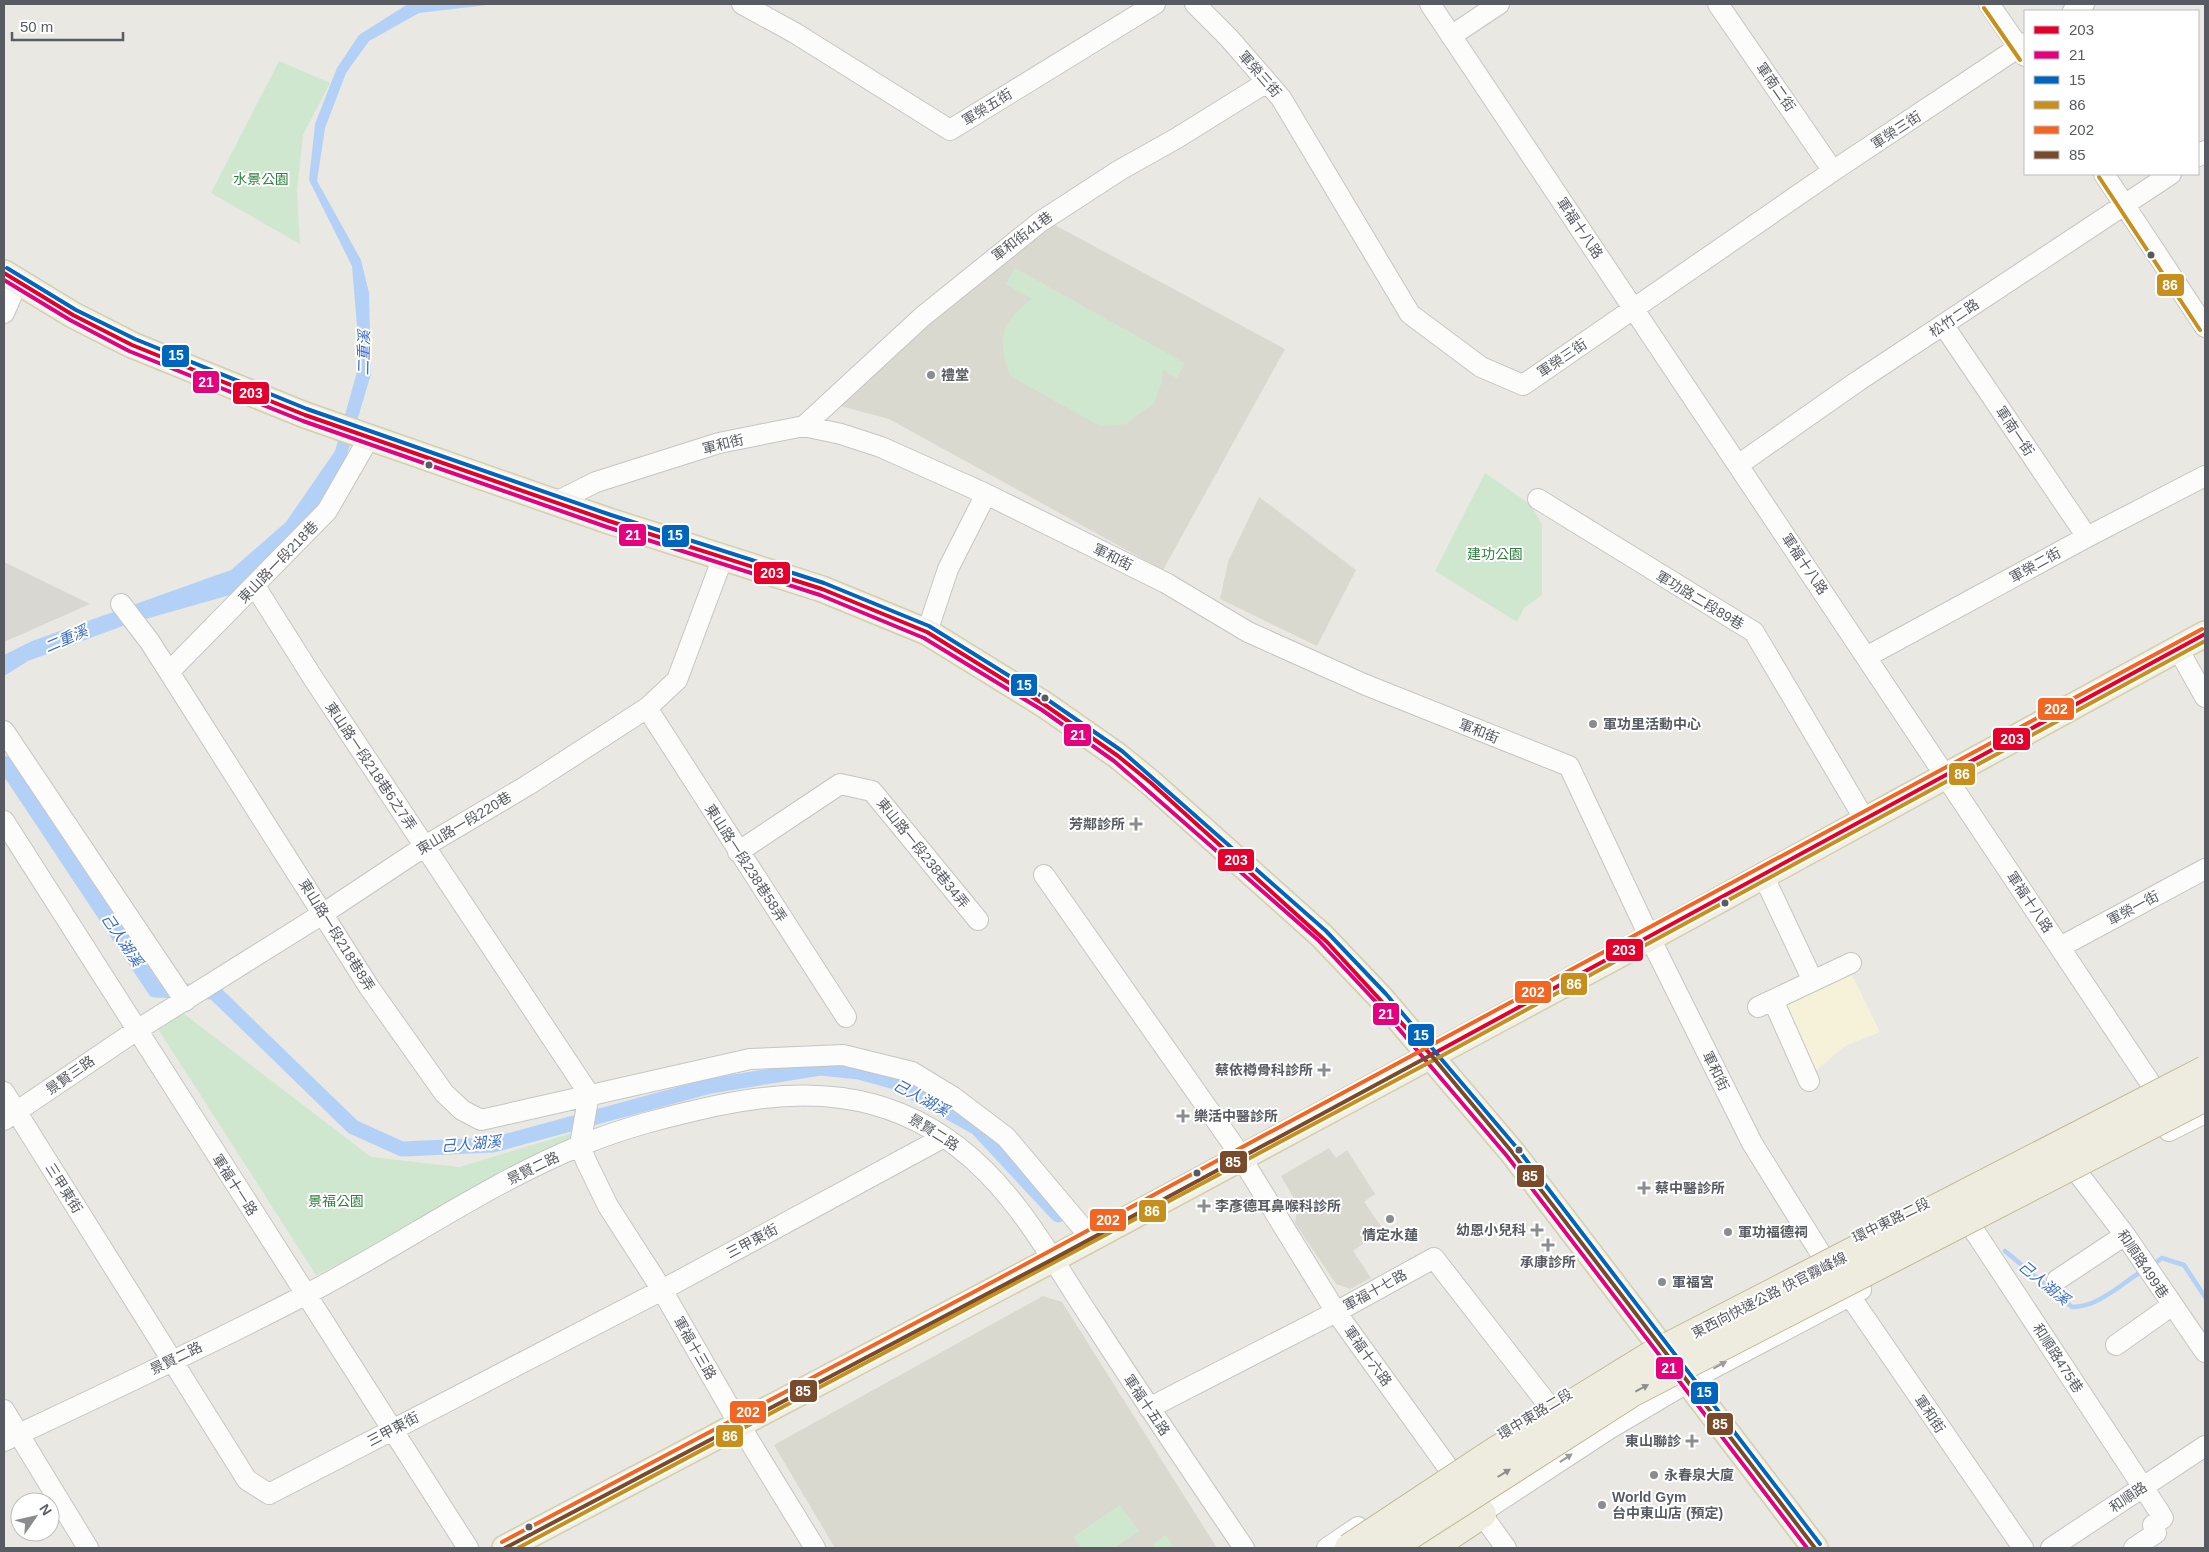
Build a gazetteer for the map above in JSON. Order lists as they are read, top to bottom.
{
  "streets": {
    "highway": ["東西向快速公路 快官霧峰線"],
    "street": [
      "軍榮三街",
      "軍南二街",
      "軍榮五街",
      "軍福十八路",
      "軍和街41巷",
      "松竹二路",
      "軍南一街",
      "軍和街",
      "東山路一段218巷",
      "軍榮二街",
      "軍功路二段89巷",
      "東山路一段218巷6之7弄",
      "東山路一段220巷",
      "東山路一段238巷34弄",
      "東山路一段238巷58弄",
      "軍榮一街",
      "東山路一段218巷8弄",
      "景賢三路",
      "景賢二路",
      "軍福十一路",
      "三甲東街",
      "環中東路二段",
      "和順路499巷",
      "軍福十七路",
      "軍福十三路",
      "軍福十六路",
      "和順路475巷",
      "軍福十五路",
      "和順路"
    ]
  },
  "crossings": [
    ["軍榮三街", "軍南二街"],
    ["軍榮三街", "軍福十八路"],
    ["軍榮三街", "軍和街41巷"],
    ["軍福十八路", "松竹二路"],
    ["軍福十八路", "軍榮二街"],
    ["軍福十八路", "軍榮一街"],
    ["軍福十八路", "環中東路二段"],
    ["軍和街41巷", "軍和街"],
    ["松竹二路", "軍南一街"],
    ["軍南一街", "軍榮二街"],
    ["軍和街", "環中東路二段"],
    ["東山路一段218巷", "東山路一段218巷6之7弄"],
    ["東山路一段218巷", "東山路一段218巷8弄"],
    ["東山路一段218巷6之7弄", "東山路一段220巷"],
    ["東山路一段218巷6之7弄", "東山路一段218巷8弄"],
    ["東山路一段220巷", "東山路一段238巷58弄"],
    ["東山路一段220巷", "東山路一段218巷8弄"],
    ["東山路一段220巷", "景賢三路"],
    ["東山路一段220巷", "軍福十一路"],
    ["東山路一段238巷34弄", "東山路一段238巷58弄"],
    ["景賢三路", "軍福十一路"],
    ["景賢三路", "三甲東街"],
    ["景賢二路", "軍福十一路"],
    ["景賢二路", "三甲東街"],
    ["景賢二路", "軍福十三路"],
    ["景賢二路", "軍福十五路"],
    ["軍福十一路", "三甲東街"],
    ["三甲東街", "軍福十三路"],
    ["環中東路二段", "軍福十七路"],
    ["環中東路二段", "東西向快速公路 快官霧峰線"],
    ["環中東路二段", "軍福十六路"],
    ["軍福十七路", "軍福十六路"],
    ["軍福十七路", "軍福十五路"],
    ["和順路475巷", "和順路"]
  ],
  "water": ["二重溪", "己人湖溪"],
  "parks": ["水景公園", "建功公園", "景福公園"],
  "places": {
    "other": [
      "禮堂",
      "軍功里活動中心",
      "情定水蓮",
      "軍功福德祠",
      "軍福宮",
      "永春泉大廈",
      "World Gym 台中東山店 (預定)"
    ],
    "health": [
      "芳鄰診所",
      "蔡依樽骨科診所",
      "樂活中醫診所",
      "蔡中醫診所",
      "李彥德耳鼻喉科診所",
      "幼恩小兒科",
      "承康診所",
      "東山聯診"
    ]
  },
  "lines": [
    "transit line 86",
    "transit line 15",
    "transit line 203",
    "transit line 21",
    "transit line 202",
    "transit line 85"
  ],
  "legend": [
    "203",
    "21",
    "15",
    "86",
    "202",
    "85"
  ],
  "scale_bar": "50 m",
  "north": "top right"
}
